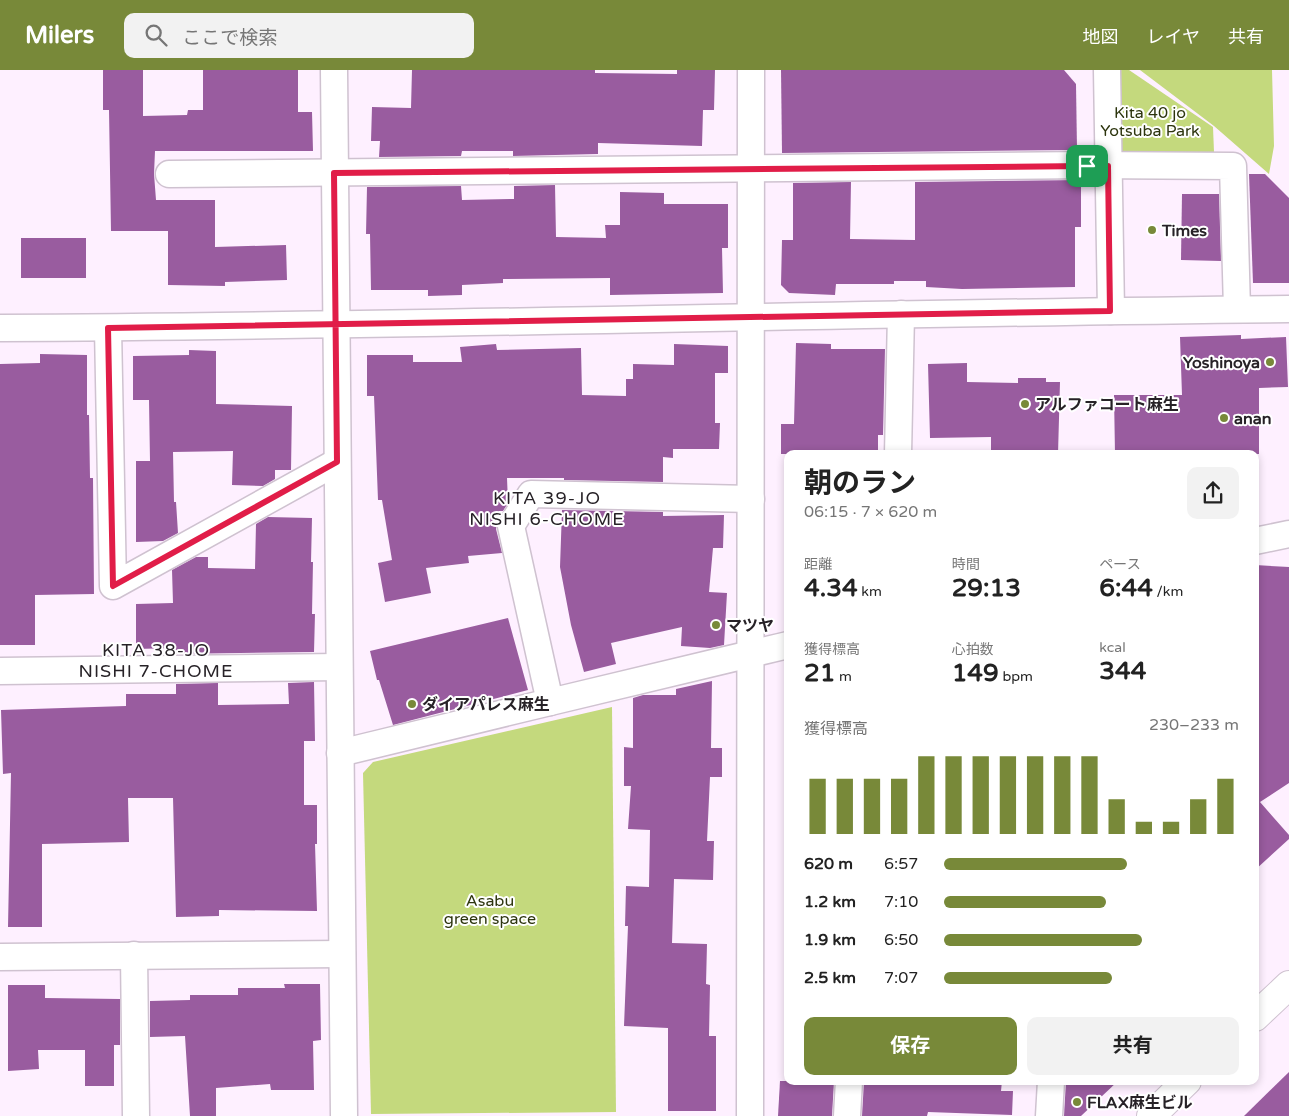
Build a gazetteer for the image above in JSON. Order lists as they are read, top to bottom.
{
  "districts": ["KITA 39-JO NISHI 6-CHOME", "KITA 38-JO NISHI 7-CHOME"],
  "parks": ["Kita 40 jo Yotsuba Park", "Asabu green space"],
  "places": [
    "Times",
    "Yoshinoya",
    "アルファコート麻生",
    "anan",
    "マツヤ",
    "ダイアパレス麻生",
    "FLAX麻生ビル"
  ],
  "page": {
    "header": "Milers",
    "search": "ここで検索",
    "nav": ["地図", "レイヤ", "共有"],
    "heading": ["朝のラン", "06:15 · 7 × 620 m"],
    "stats": [
      ["距離", "4.34 km"],
      ["時間", "29:13"],
      ["ペース", "6:44 /km"],
      ["獲得標高", "21 m"],
      ["心拍数", "149 bpm"],
      ["kcal", "344"]
    ],
    "chart": ["獲得標高", "230–233 m"],
    "list": [
      {
        "name": "620 m",
        "note": "6:57"
      },
      {
        "name": "1.2 km",
        "note": "7:10"
      },
      {
        "name": "1.9 km",
        "note": "6:50"
      },
      {
        "name": "2.5 km",
        "note": "7:07"
      }
    ],
    "buttons": ["保存", "共有"]
  }
}
